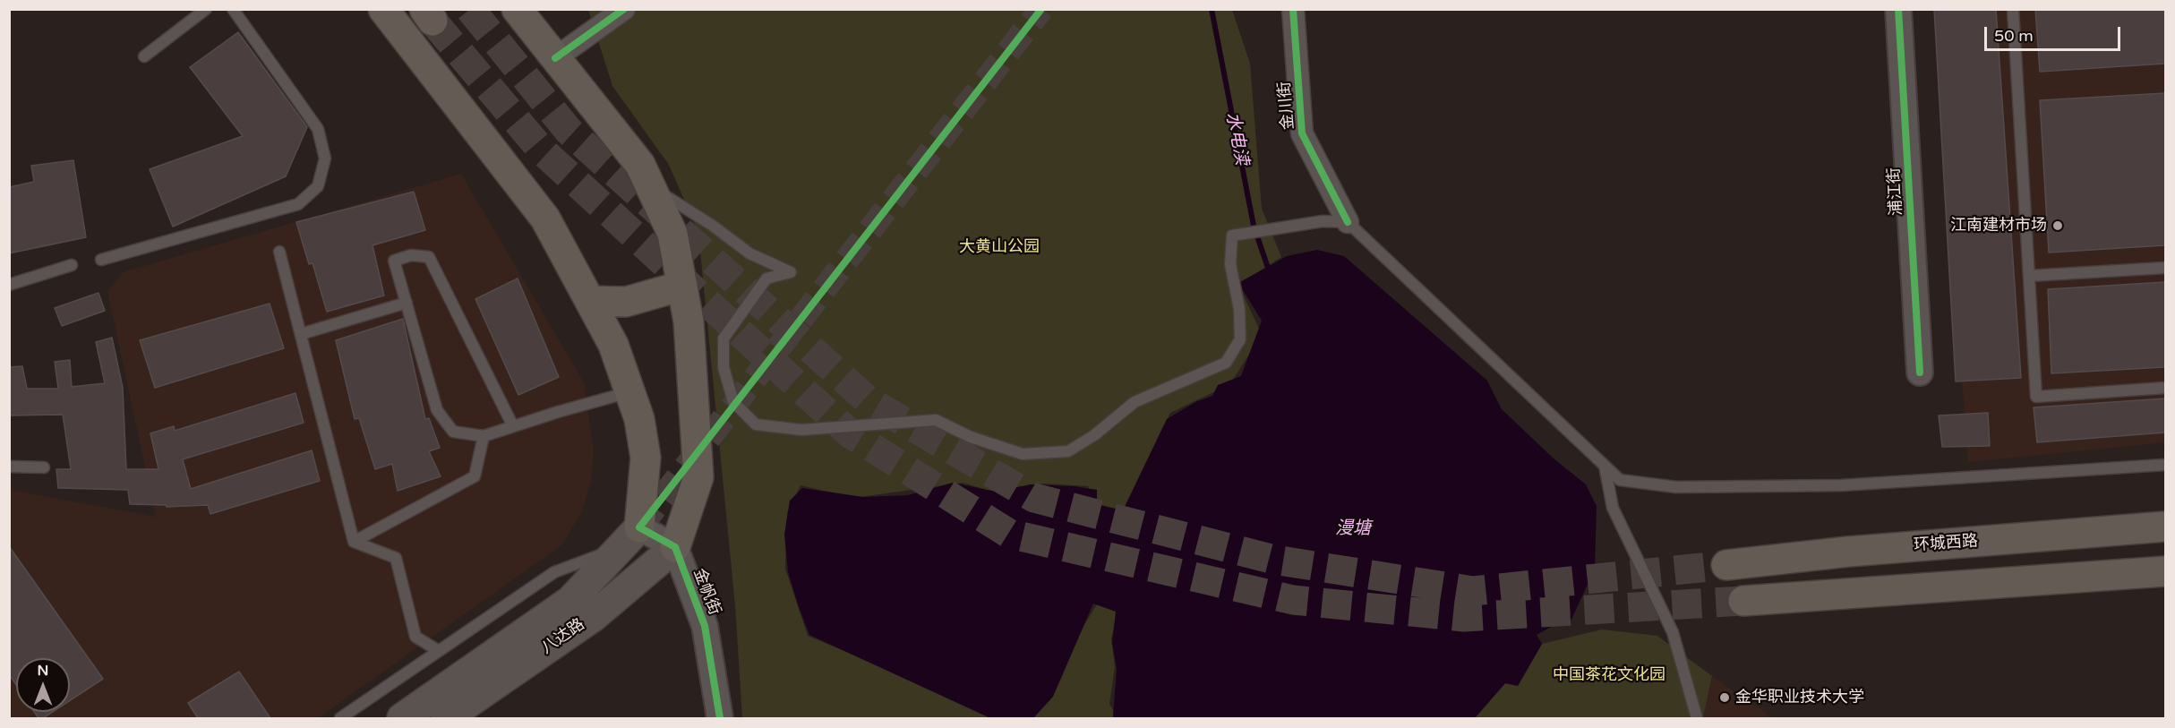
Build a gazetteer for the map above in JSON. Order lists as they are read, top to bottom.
{
  "streets": {
    "main road": ["环城西路", "八达路"],
    "street": ["金川街", "浦江街", "金帆街"]
  },
  "crossings": [
    ["金帆街", "八达路"]
  ],
  "water": ["水电渎", "漫塘"],
  "parks": ["大黄山公园", "中国茶花文化园"],
  "places": ["江南建材市场", "金华职业技术大学"],
  "scale_bar": "50 m",
  "north": "top"
}
